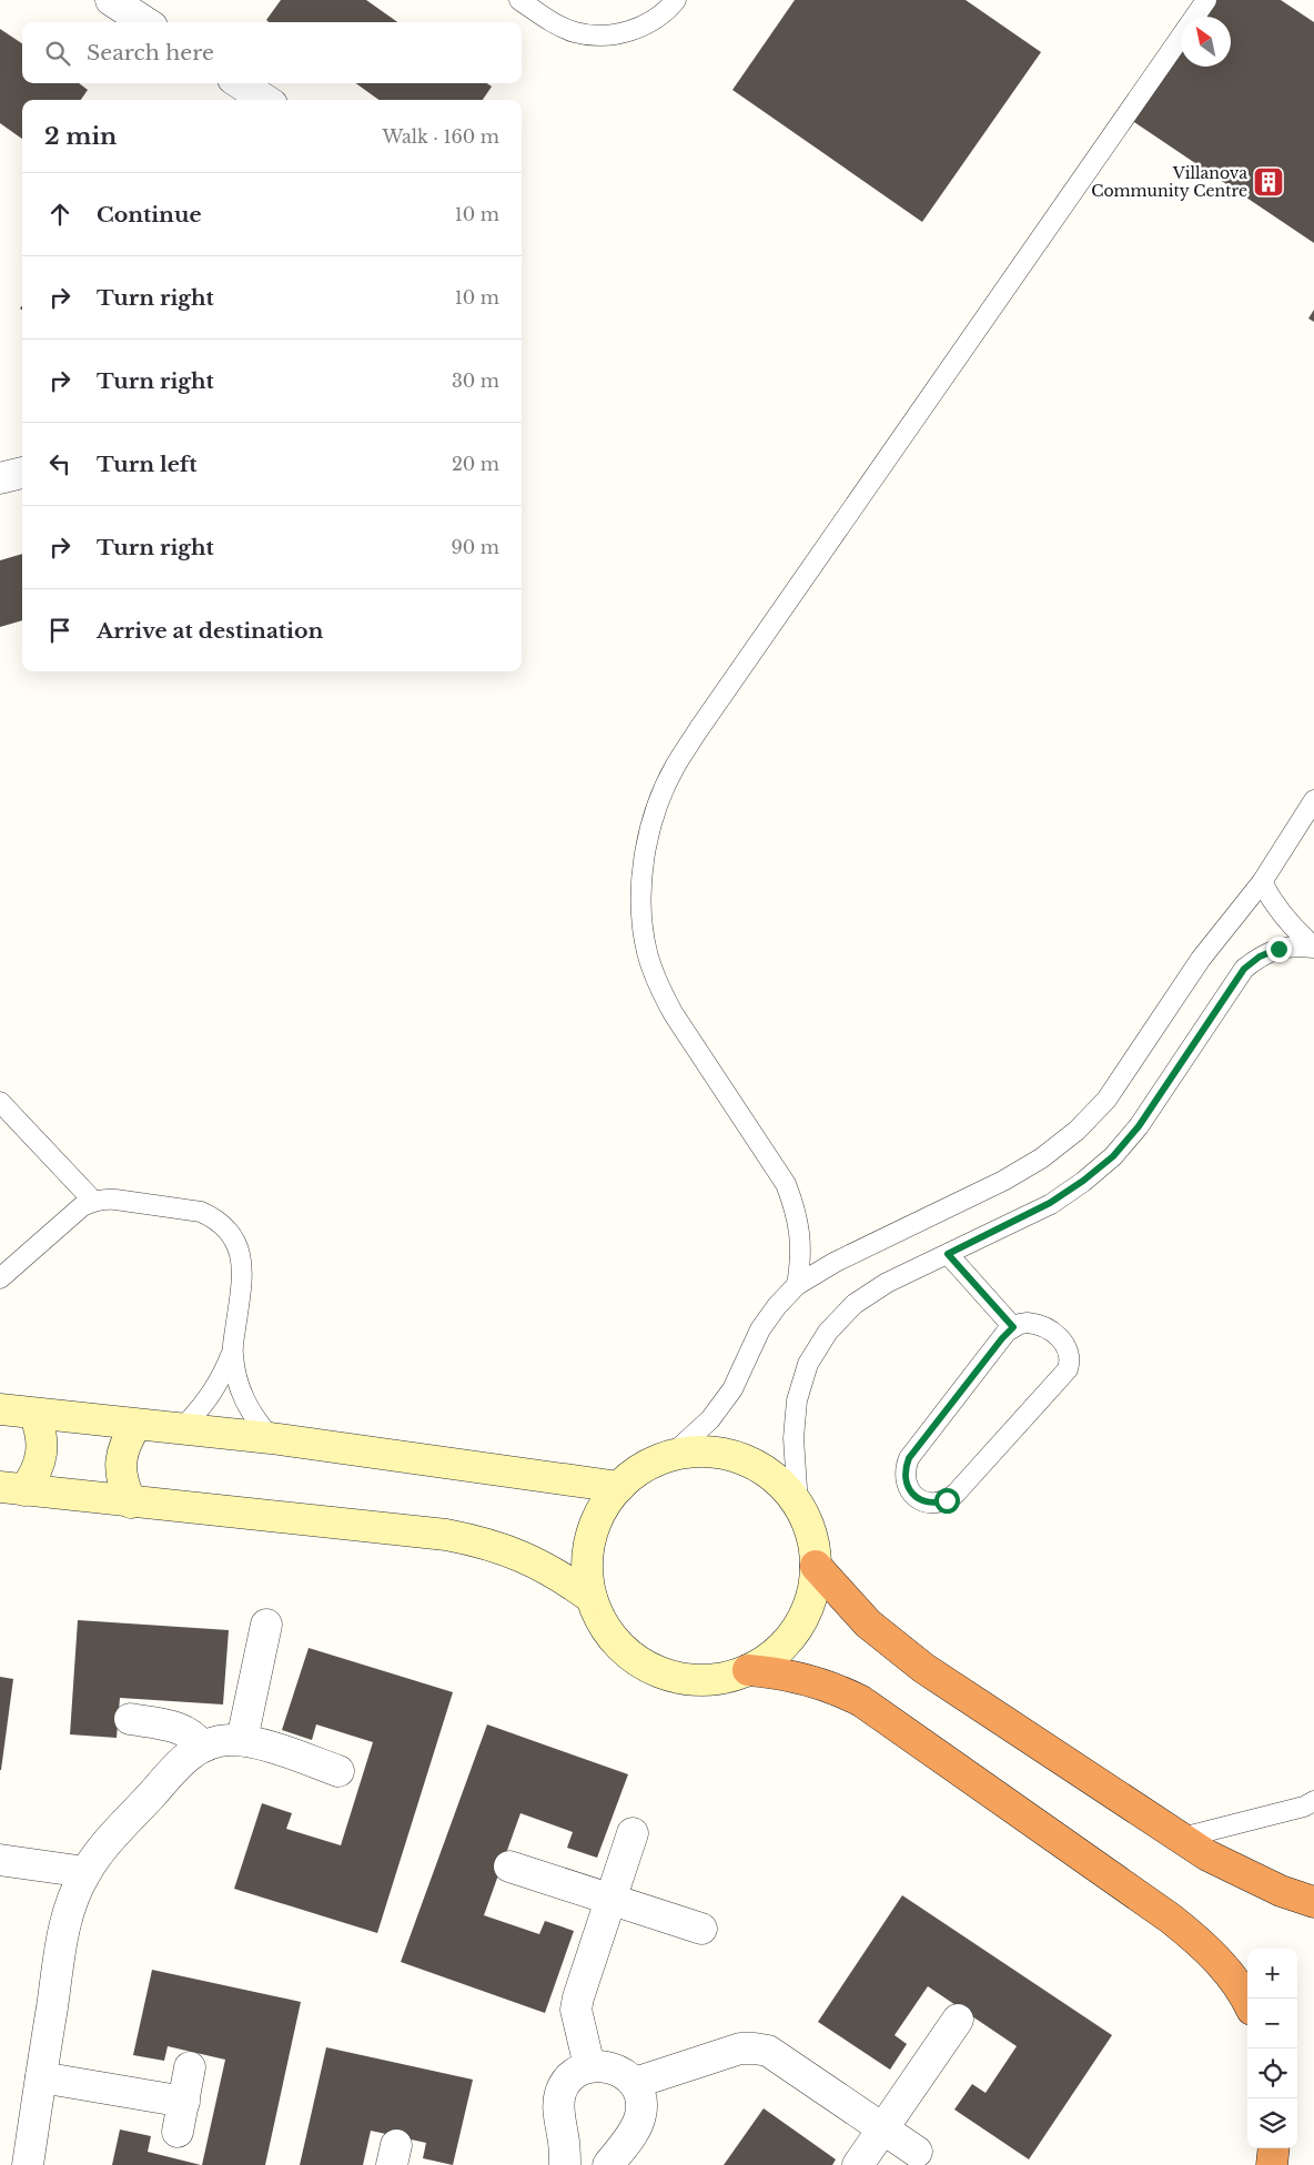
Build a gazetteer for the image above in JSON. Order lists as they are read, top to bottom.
{
  "places": {
    "building": ["Villanova Community Centre"]
  },
  "north": "top left",
  "page": {
    "search": "Search here",
    "heading": ["2 min", "Walk · 160 m"],
    "list": [
      ["Continue", "10 m"],
      ["Turn right", "10 m"],
      ["Turn right", "30 m"],
      ["Turn left", "20 m"],
      ["Turn right", "90 m"],
      "Arrive at destination"
    ],
    "map_buttons": ["+", "−"]
  }
}
